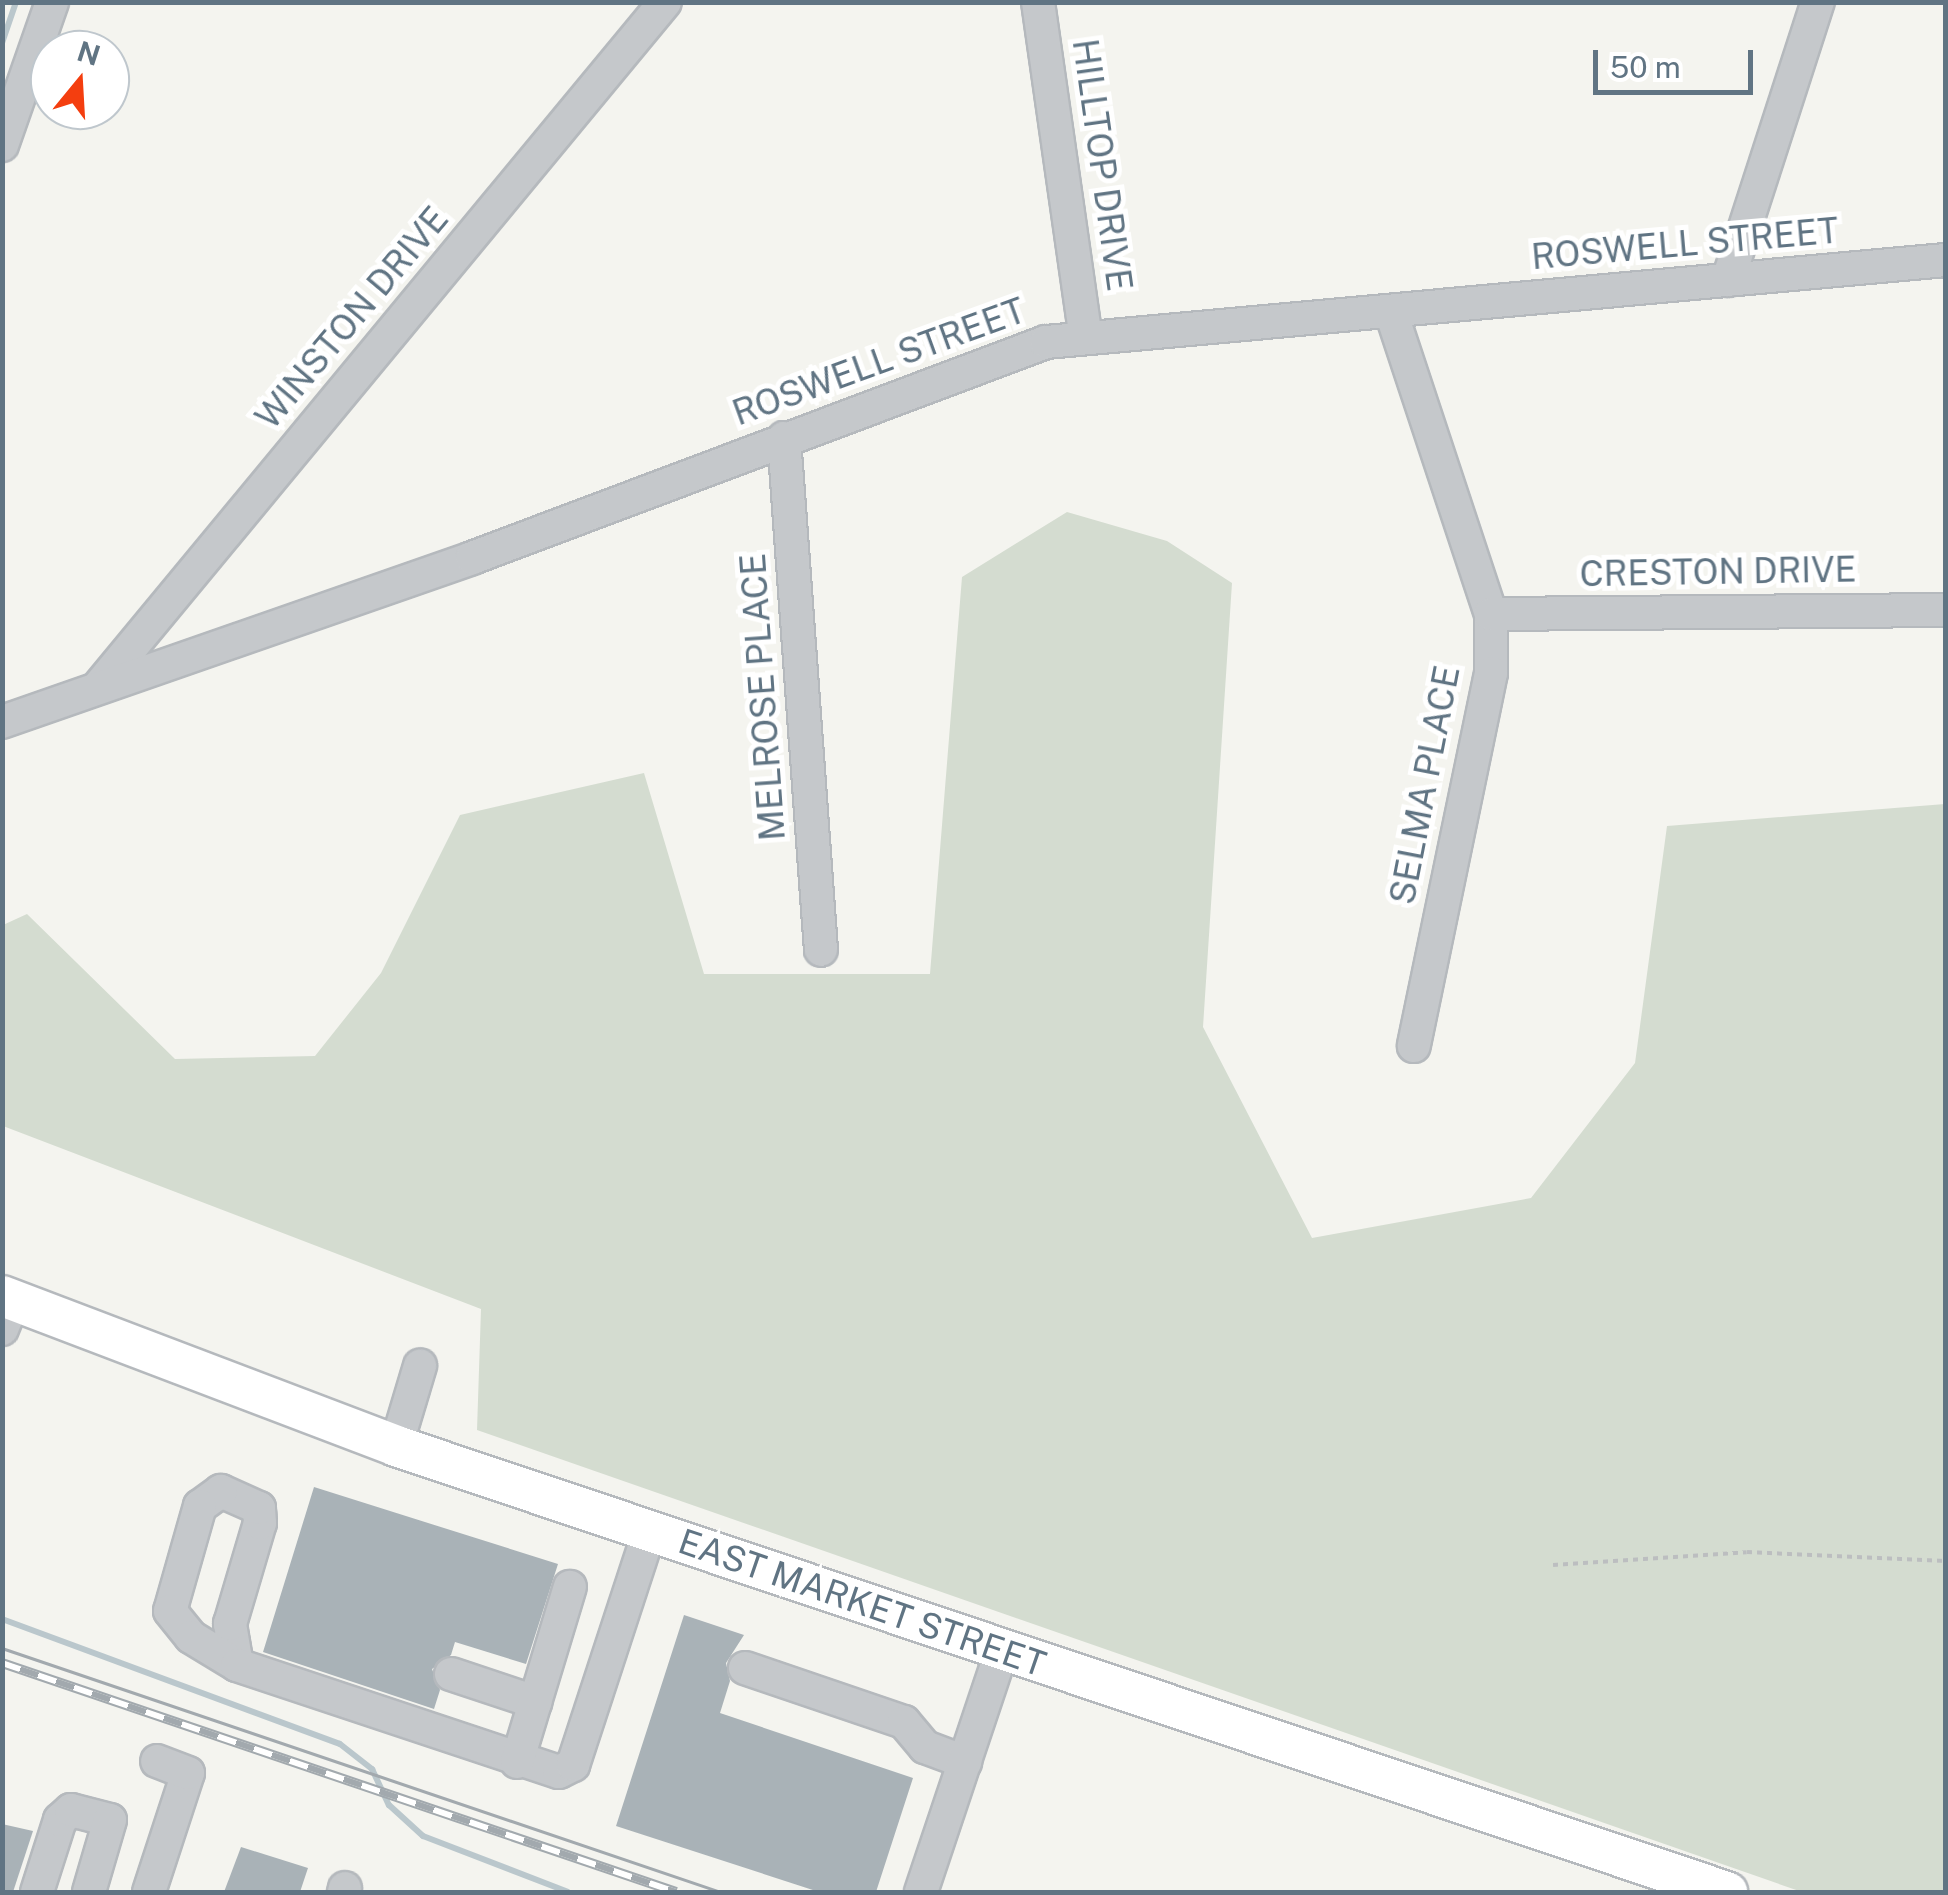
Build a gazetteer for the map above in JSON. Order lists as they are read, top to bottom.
{
  "streets": {
    "main road": ["EAST MARKET STREET"],
    "street": [
      "HILLTOP DRIVE",
      "ROSWELL STREET",
      "WINSTON DRIVE",
      "CRESTON DRIVE",
      "MELROSE PLACE",
      "SELMA PLACE"
    ]
  },
  "crossings": [
    ["HILLTOP DRIVE", "ROSWELL STREET"],
    ["ROSWELL STREET", "WINSTON DRIVE"],
    ["ROSWELL STREET", "MELROSE PLACE"],
    ["ROSWELL STREET", "SELMA PLACE"],
    ["CRESTON DRIVE", "SELMA PLACE"]
  ],
  "scale_bar": "50 m",
  "north": "top"
}
